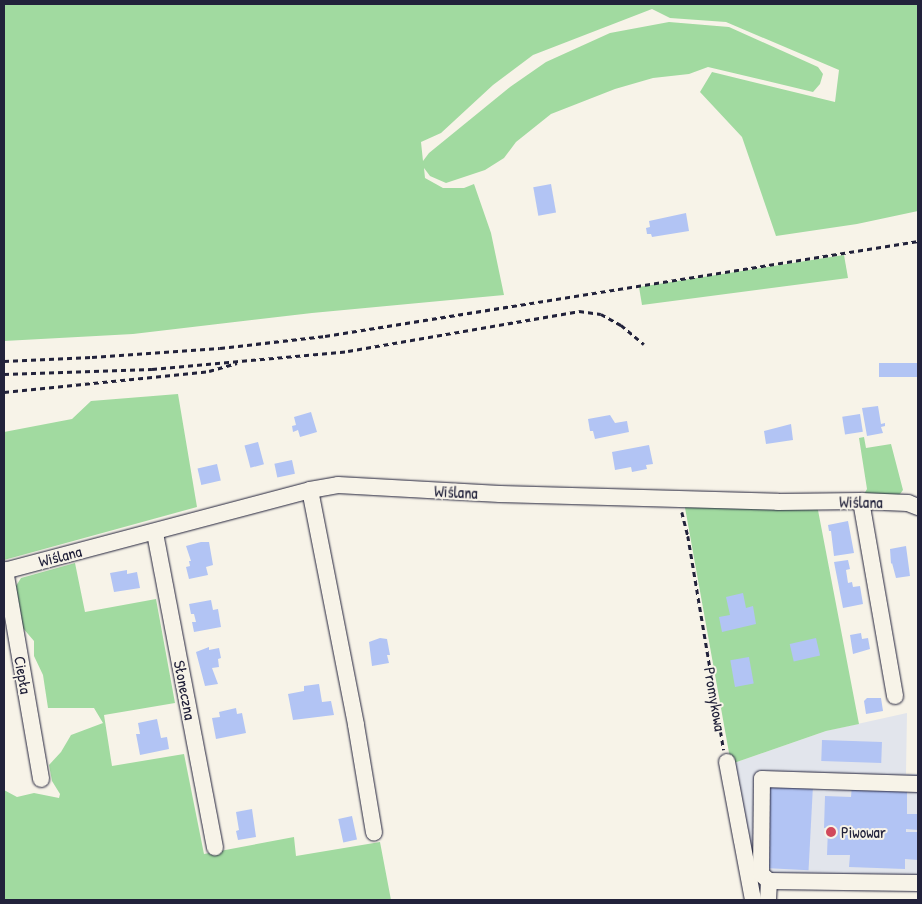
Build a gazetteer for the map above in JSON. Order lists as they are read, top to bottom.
{
  "streets": {
    "street": ["Wiślana", "Ciepła", "Słoneczna"],
    "path": ["Promykowa"]
  },
  "crossings": [
    ["Wiślana", "Ciepła"],
    ["Wiślana", "Słoneczna"],
    ["Wiślana", "Promykowa"]
  ],
  "places": ["Piwowar"]
}
